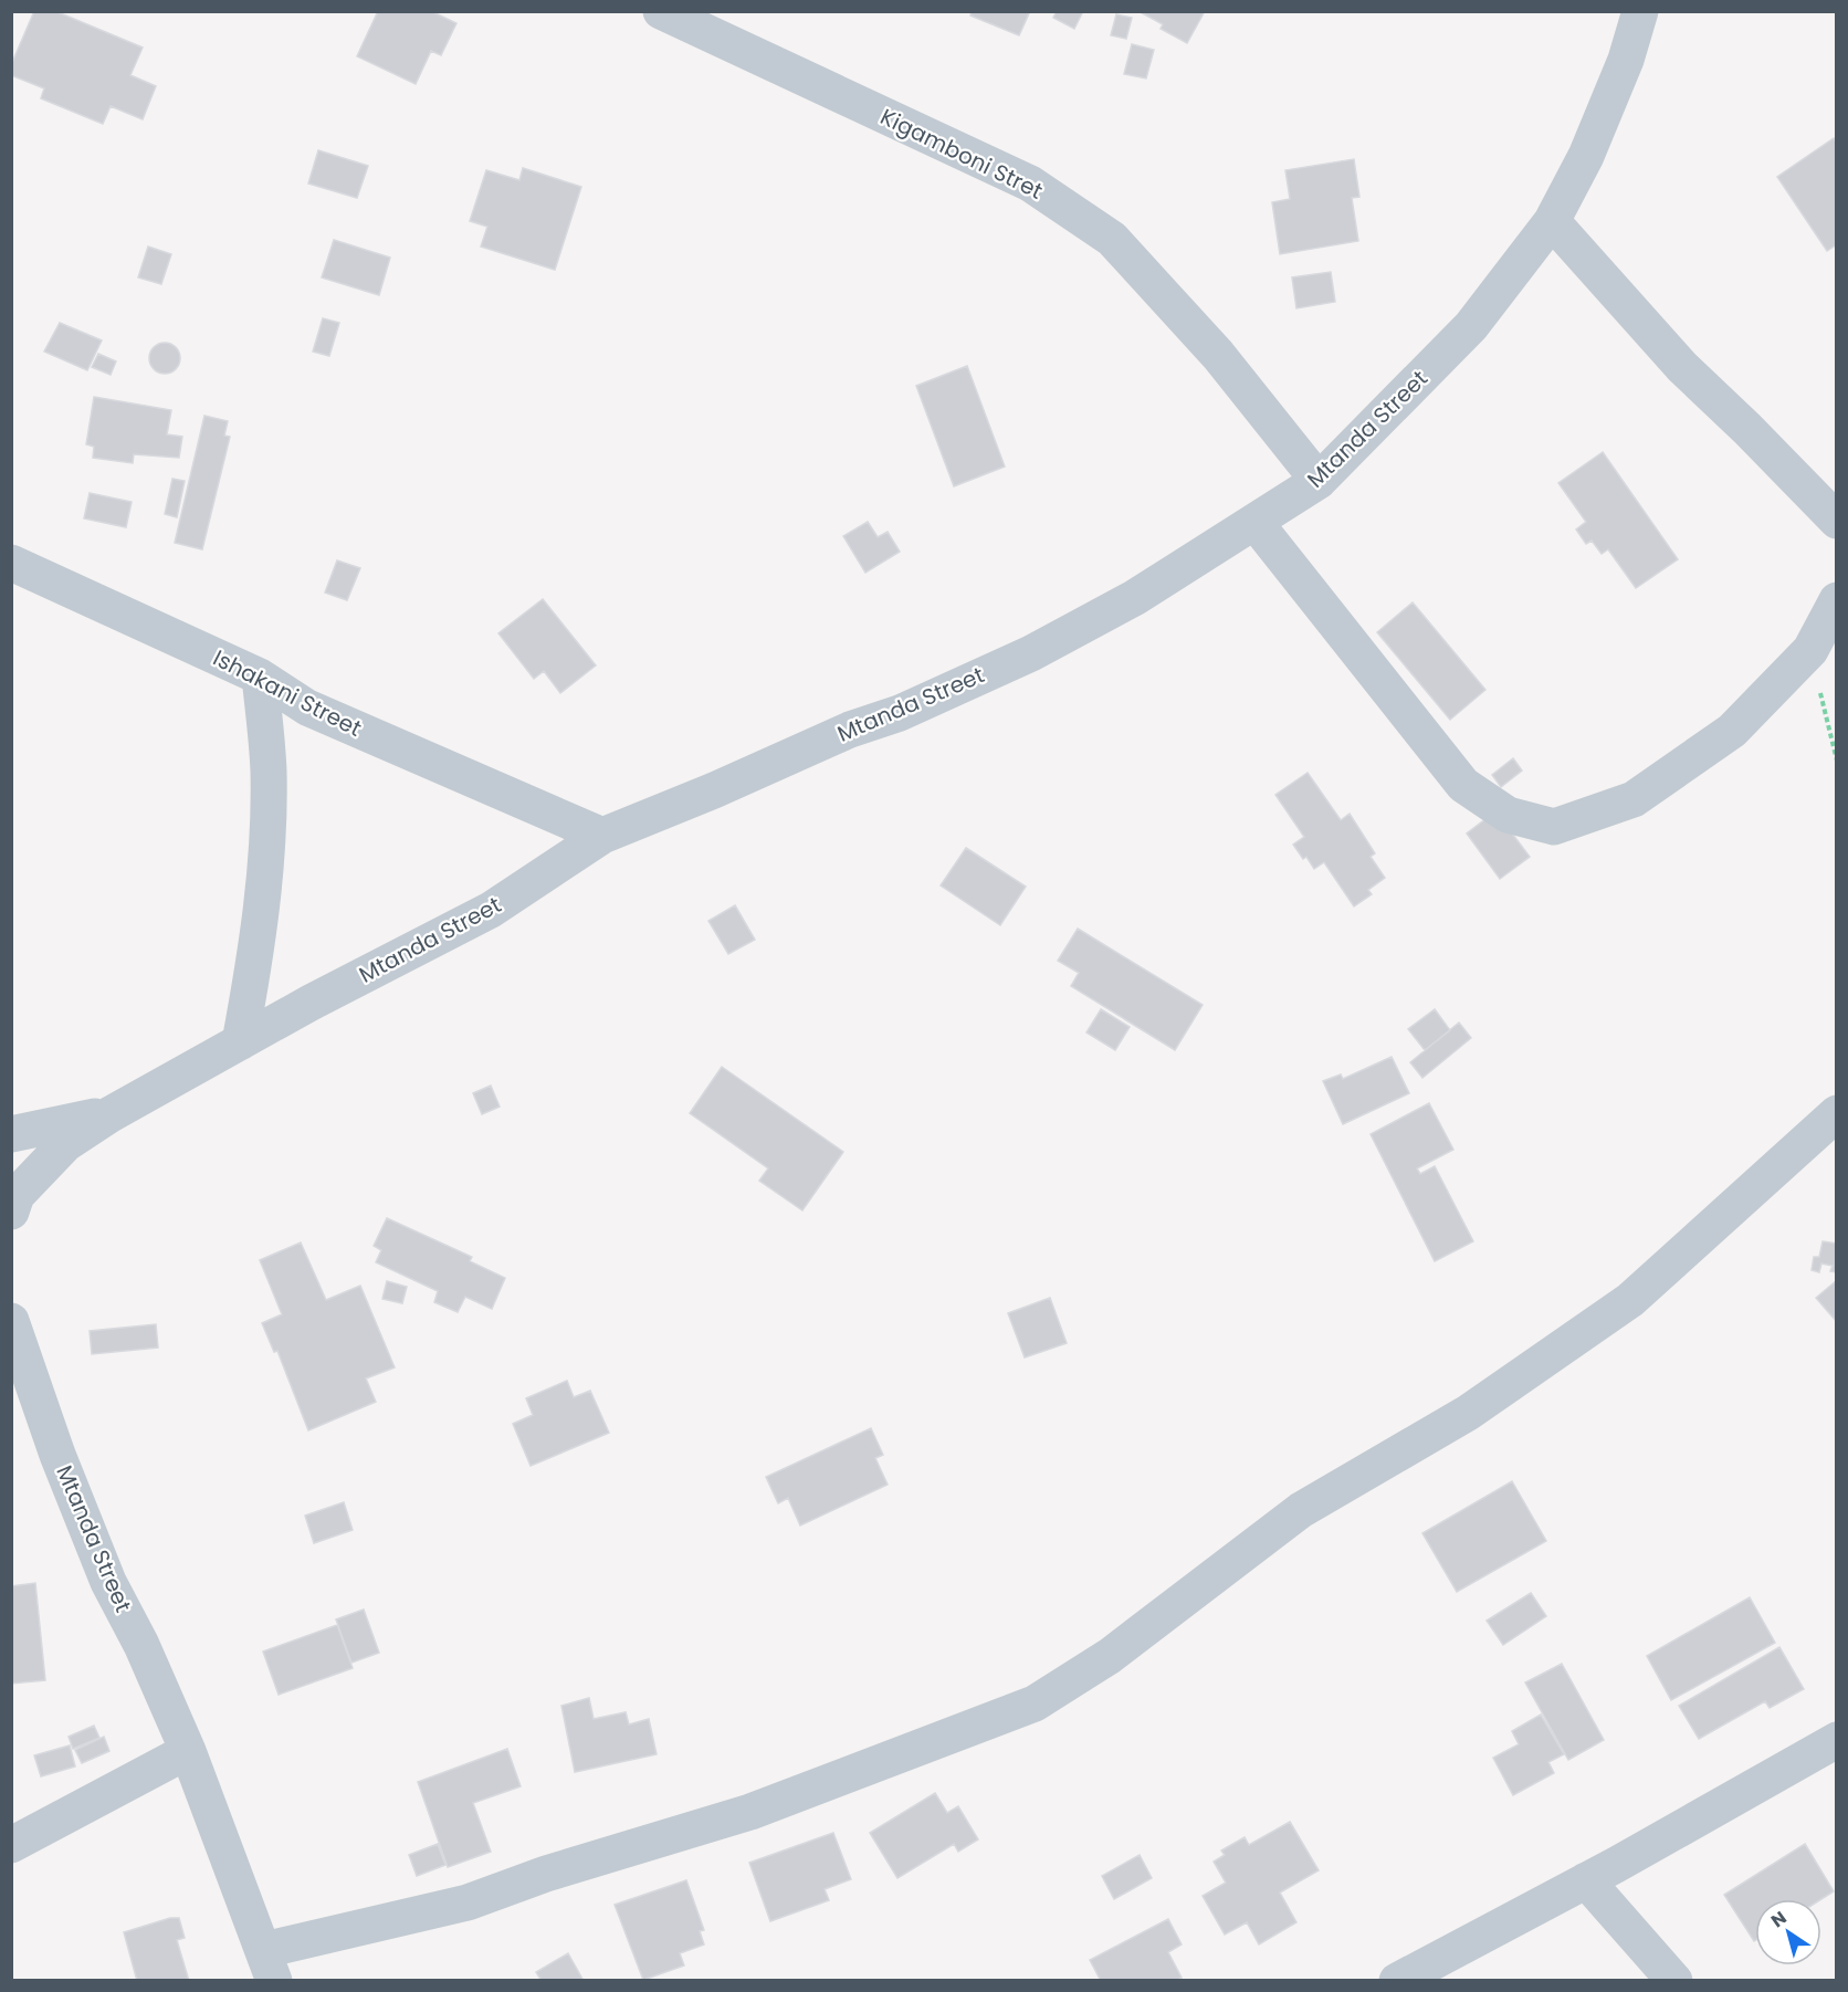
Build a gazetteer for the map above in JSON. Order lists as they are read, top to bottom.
{
  "streets": {
    "street": ["Kigamboni Stret", "Mtanda Street", "Ishakani Street"]
  },
  "crossings": [
    ["Kigamboni Stret", "Mtanda Street"],
    ["Mtanda Street", "Ishakani Street"]
  ],
  "north": "top left"
}
